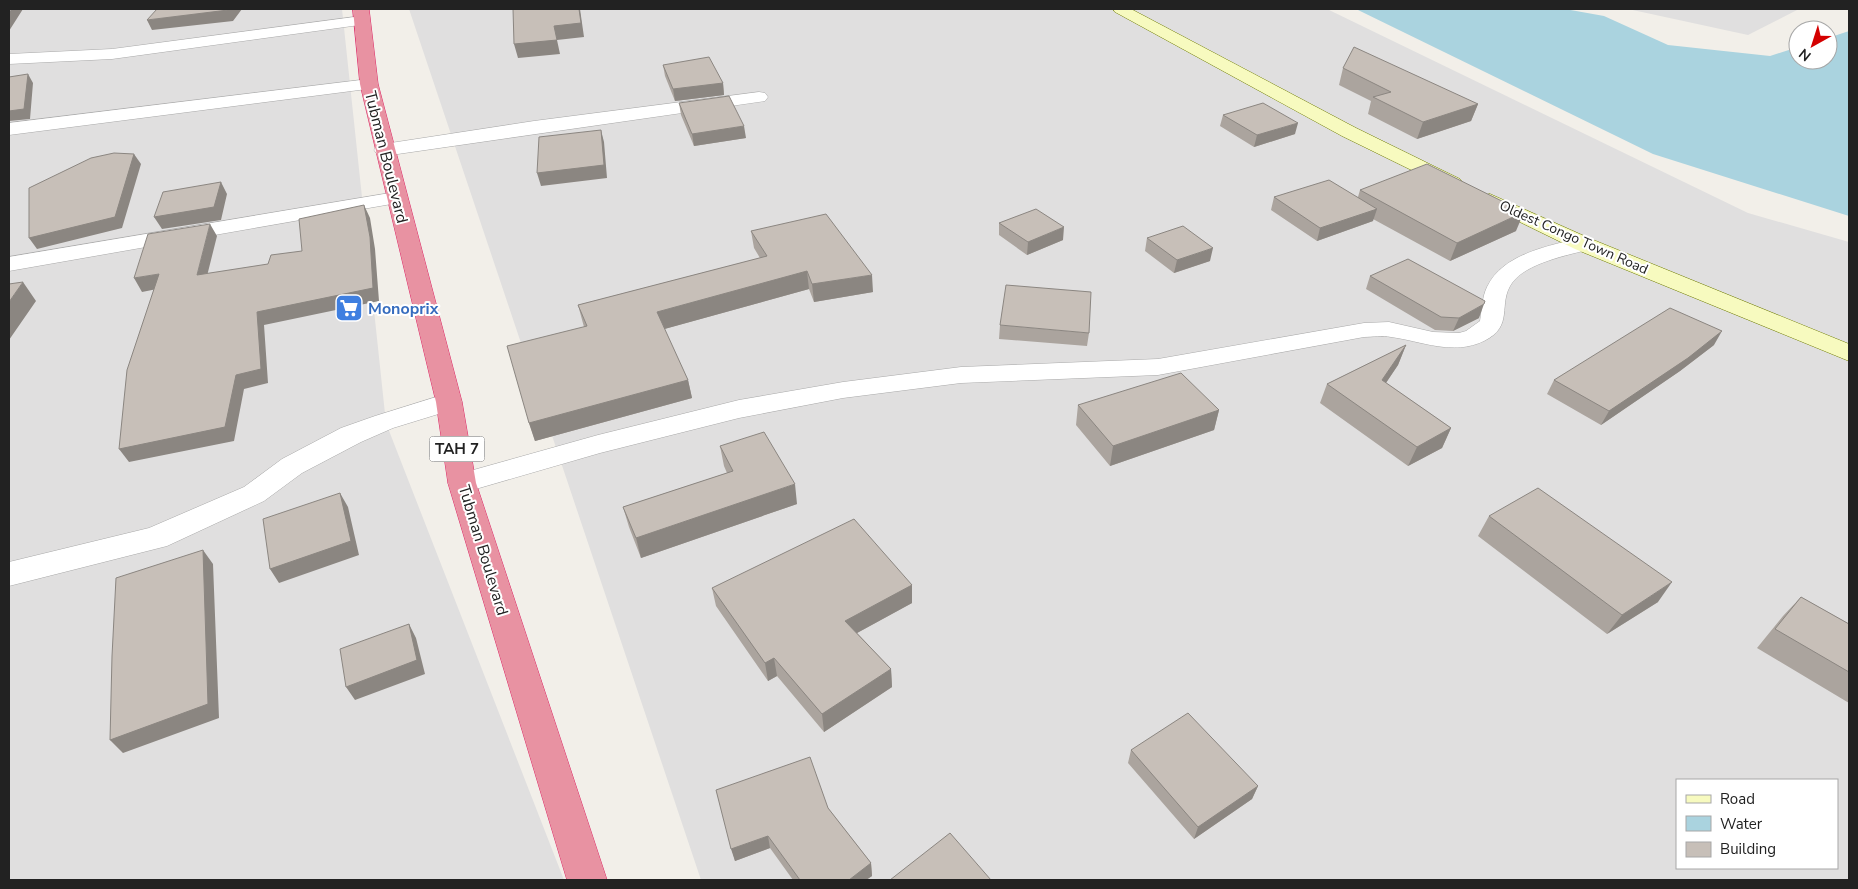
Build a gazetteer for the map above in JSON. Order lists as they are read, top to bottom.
{
  "streets": {
    "highway": ["Tubman Boulevard", "TAH 7"],
    "street": ["Oldest Congo Town Road"]
  },
  "places": {
    "supermarket": ["Monoprix"]
  },
  "legend": ["Road", "Water", "Building"],
  "north": "bottom left"
}
